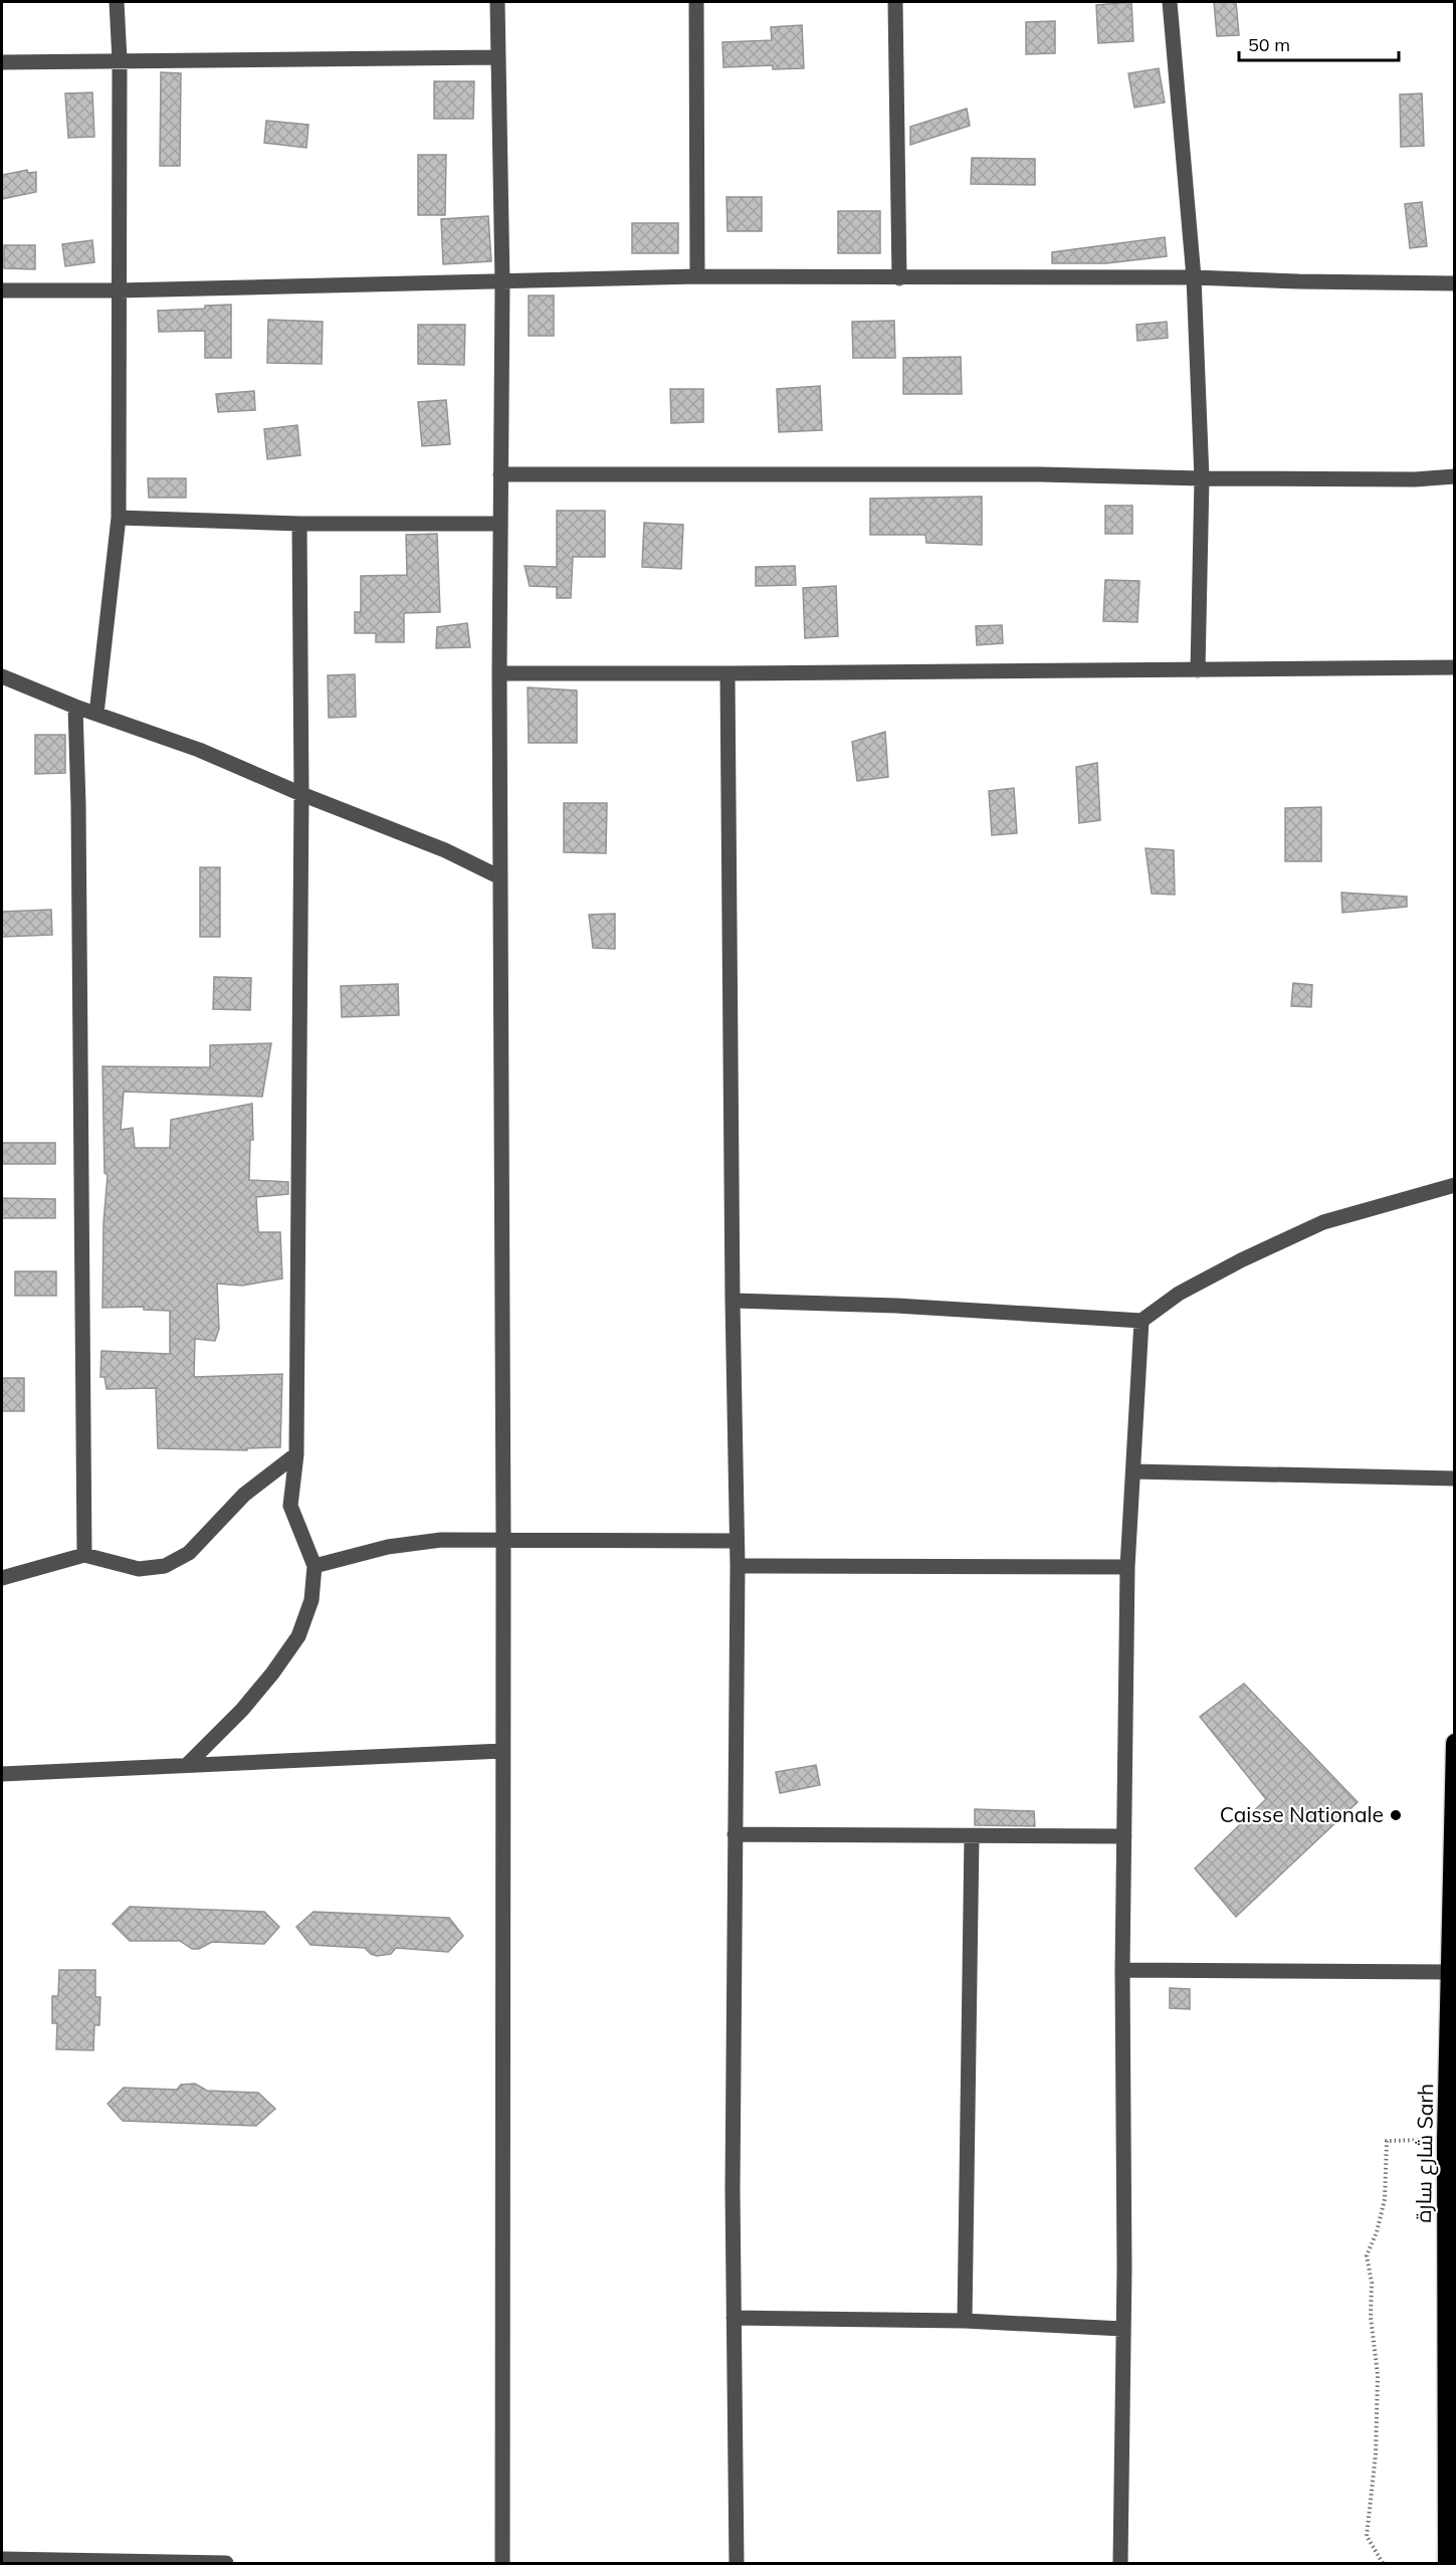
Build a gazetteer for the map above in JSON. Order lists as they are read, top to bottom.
{
  "streets": {
    "highway": ["شارع سارة Sarh"]
  },
  "places": ["Caisse Nationale"],
  "scale_bar": "50 m"
}
